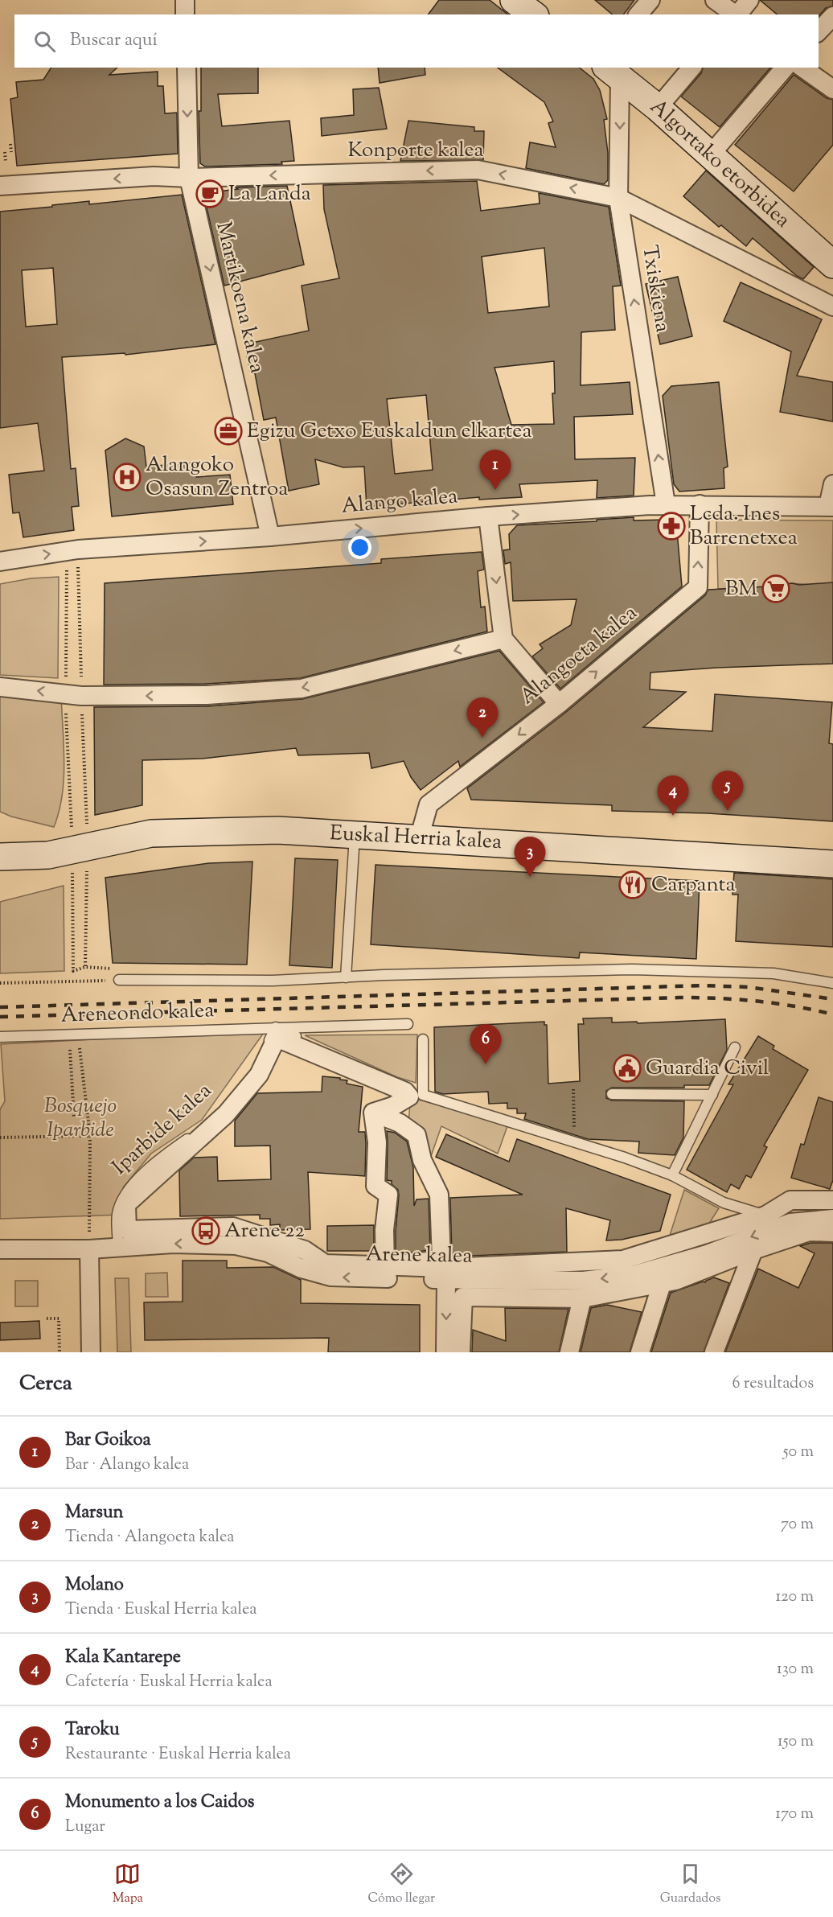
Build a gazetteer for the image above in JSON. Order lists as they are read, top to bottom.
{
  "streets": {
    "street": [
      "Konporte kalea",
      "Algortako etorbidea",
      "Txiskiena",
      "Martikoena kalea",
      "Alango kalea",
      "Alangoeta kalea",
      "Euskal Herria kalea",
      "Arene kalea"
    ],
    "lane": ["Areneondo kalea", "Iparbide kalea"]
  },
  "crossings": [
    ["Konporte kalea", "Txiskiena"],
    ["Konporte kalea", "Martikoena kalea"],
    ["Algortako etorbidea", "Txiskiena"],
    ["Txiskiena", "Alango kalea"],
    ["Martikoena kalea", "Alango kalea"],
    ["Alango kalea", "Alangoeta kalea"],
    ["Alangoeta kalea", "Euskal Herria kalea"],
    ["Areneondo kalea", "Iparbide kalea"],
    ["Iparbide kalea", "Arene kalea"]
  ],
  "one_way": ["Konporte kalea", "Martikoena kalea"],
  "parks": ["Bosquejo Iparbide"],
  "places": {
    "cafe": ["La Landa"],
    "office": ["Egizu Getxo Euskaldun elkartea"],
    "hospital": ["Alangoko Osasun Zentroa"],
    "pharmacy": ["Lcda. Ines Barrenetxea"],
    "supermarket": ["BM"],
    "restaurant": ["Carpanta"],
    "public building": ["Guardia Civil"],
    "bus stop": ["Arene 22"]
  },
  "page": {
    "search": "Buscar aquí",
    "pins": [
      "1",
      "2",
      "5",
      "4",
      "3",
      "6"
    ],
    "heading": ["Cerca", "6 resultados"],
    "list": [
      {
        "mark": "1",
        "name": "Bar Goikoa",
        "note": "Bar · Alango kalea",
        "value": "50 m"
      },
      {
        "mark": "2",
        "name": "Marsun",
        "note": "Tienda · Alangoeta kalea",
        "value": "70 m"
      },
      {
        "mark": "3",
        "name": "Molano",
        "note": "Tienda · Euskal Herria kalea",
        "value": "120 m"
      },
      {
        "mark": "4",
        "name": "Kala Kantarepe",
        "note": "Cafetería · Euskal Herria kalea",
        "value": "130 m"
      },
      {
        "mark": "5",
        "name": "Taroku",
        "note": "Restaurante · Euskal Herria kalea",
        "value": "150 m"
      },
      {
        "mark": "6",
        "name": "Monumento a los Caidos",
        "note": "Lugar",
        "value": "170 m"
      }
    ],
    "nav": ["Mapa", "Cómo llegar", "Guardados"]
  }
}
